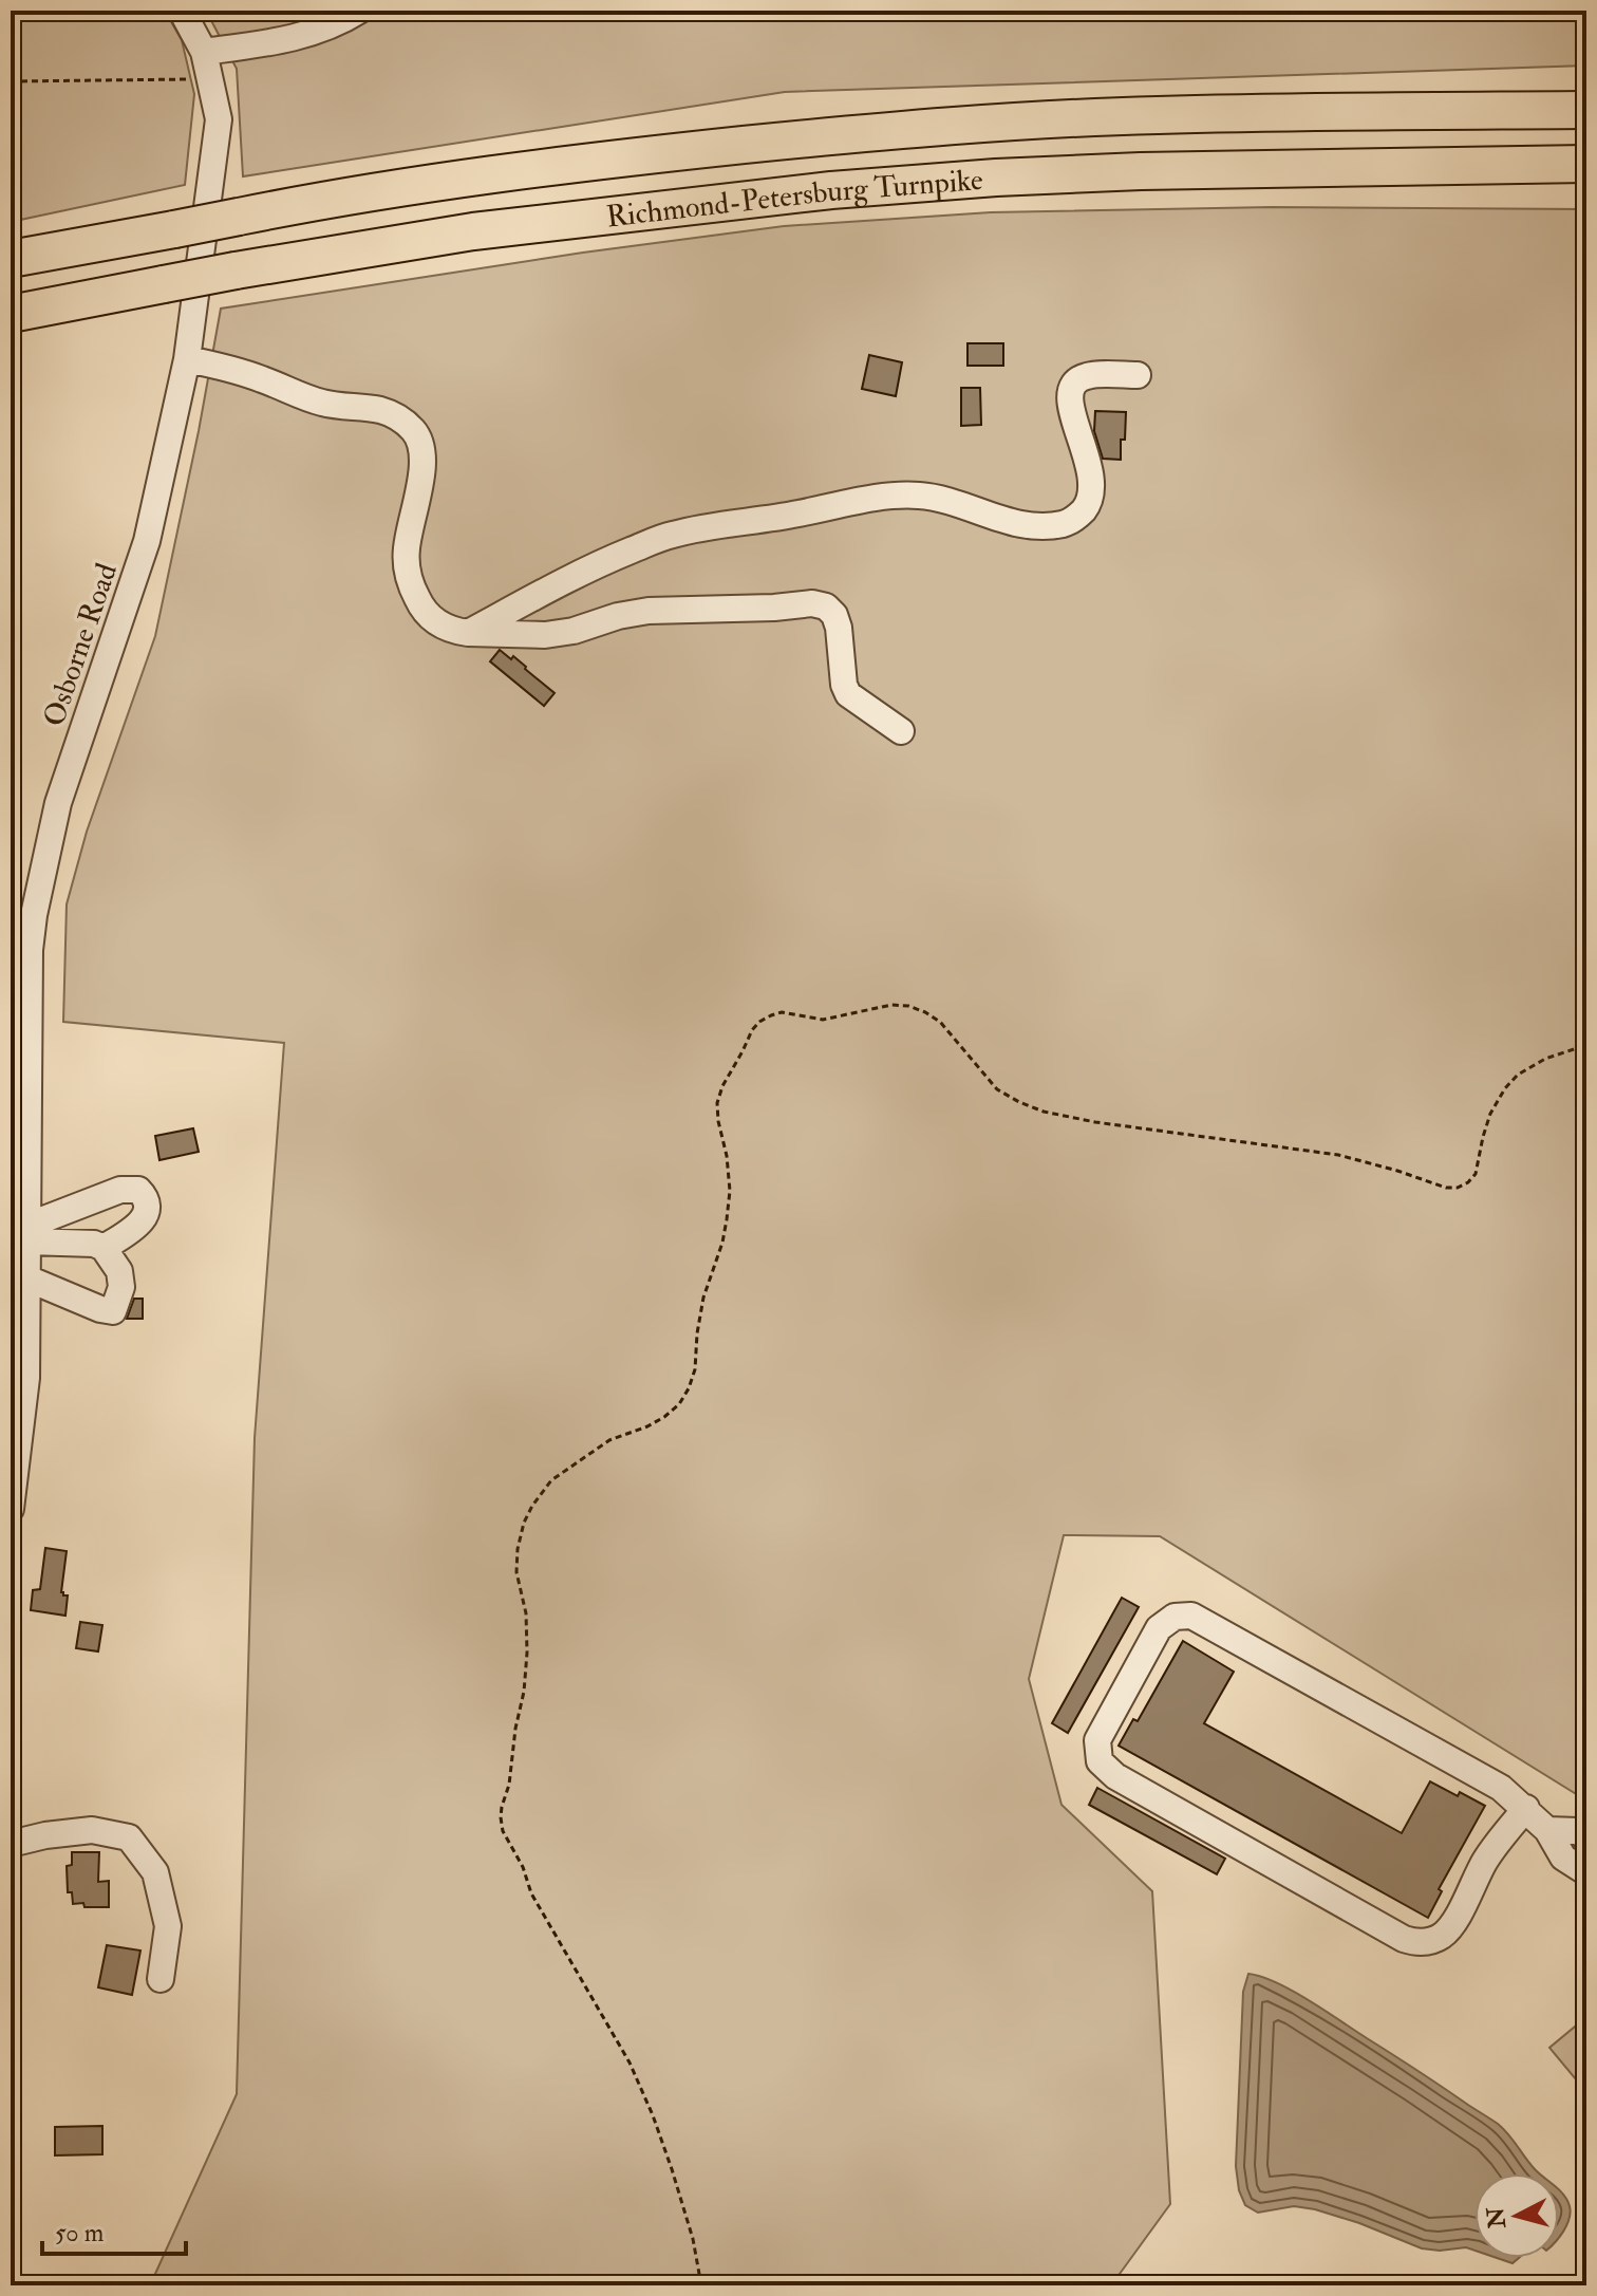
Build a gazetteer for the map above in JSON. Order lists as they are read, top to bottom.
{
  "streets": {
    "highway": ["Richmond-Petersburg Turnpike"],
    "street": ["Osborne Road"]
  },
  "scale_bar": "50 m",
  "north": "left"
}
